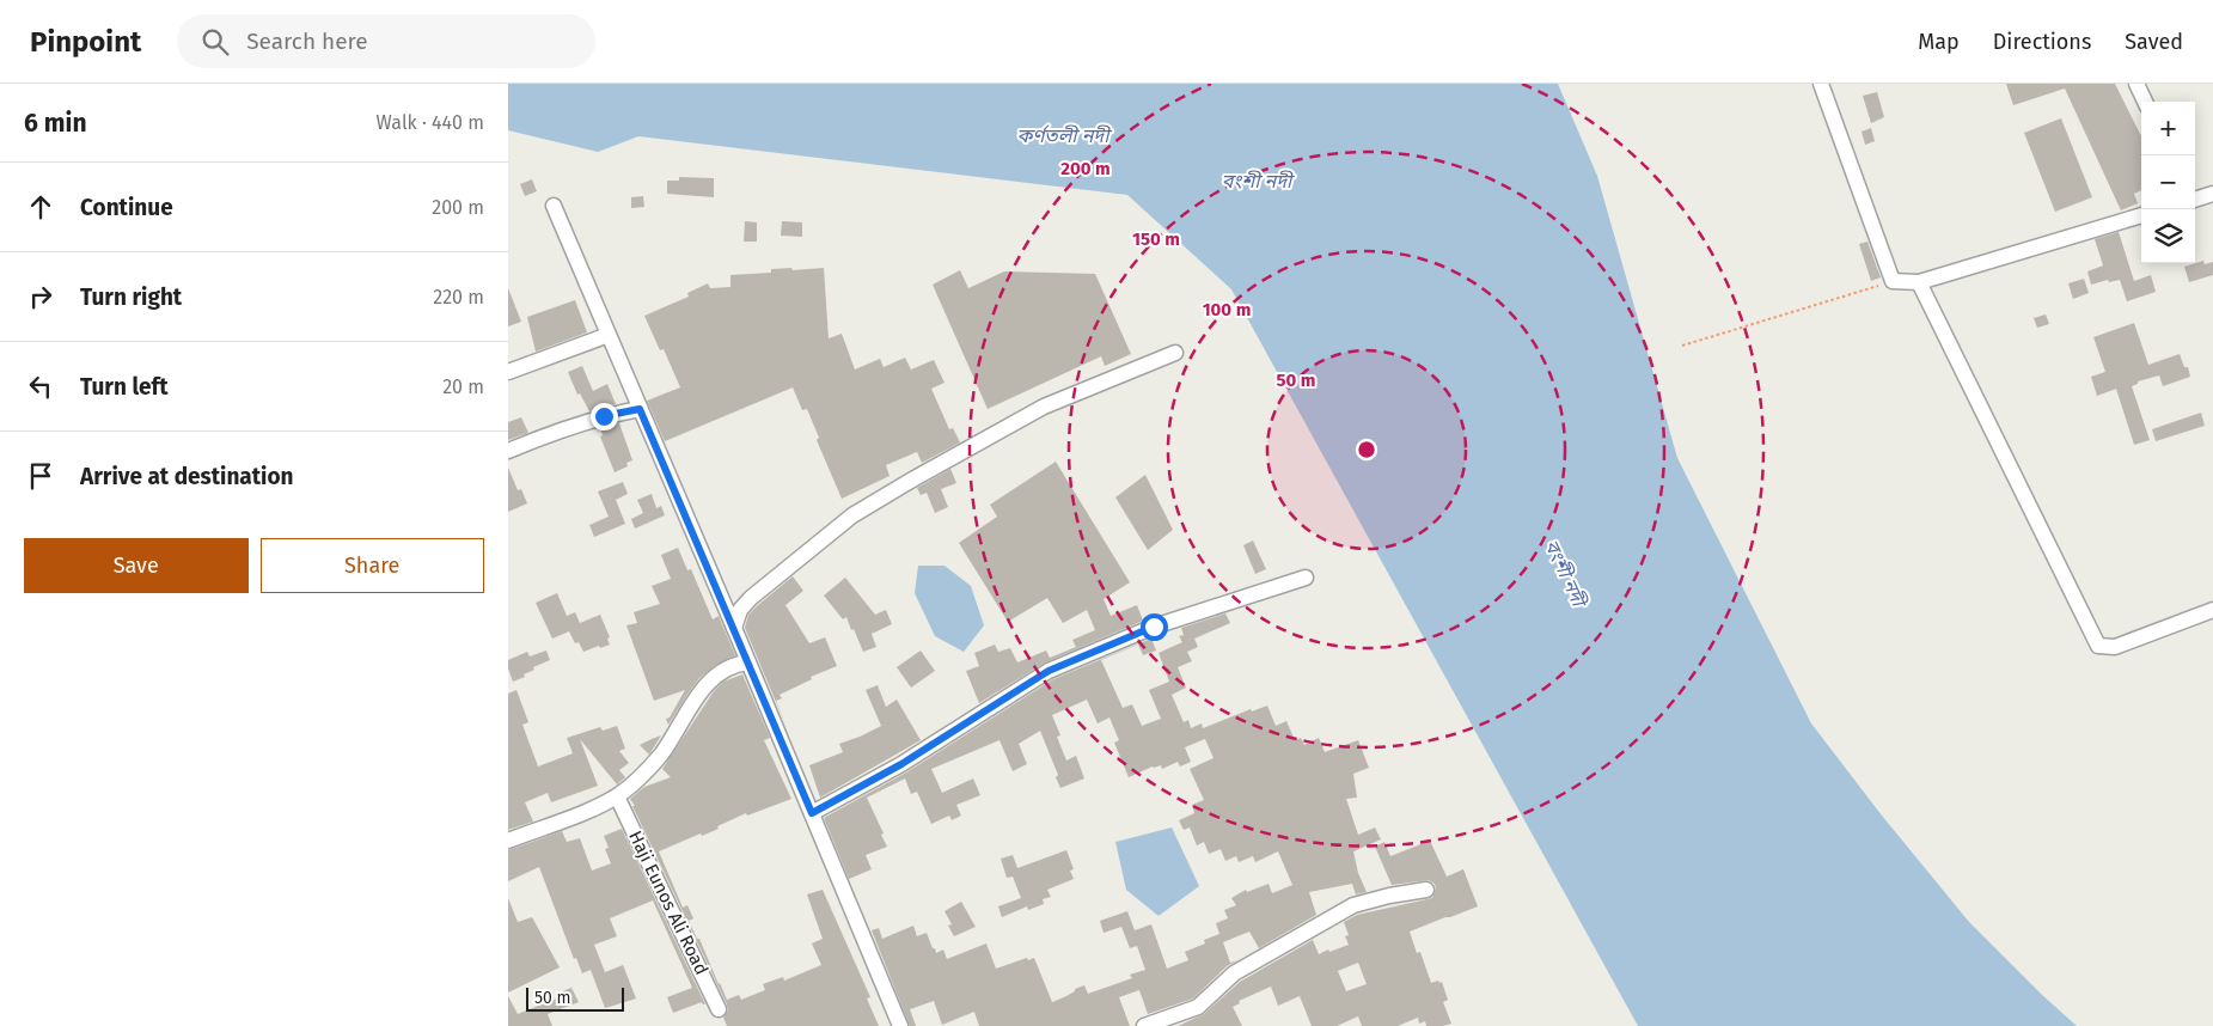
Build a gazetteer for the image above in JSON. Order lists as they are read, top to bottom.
{
  "streets": {
    "street": ["Haji Eunos Ali Road"]
  },
  "water": ["কর্ণতলী নদী", "বংশী নদী"],
  "scale_bar": "50 m",
  "page": {
    "header": "Pinpoint",
    "search": "Search here",
    "nav": ["Map", "Directions", "Saved"],
    "heading": ["6 min", "Walk · 440 m"],
    "map_buttons": ["+", "−"],
    "list": [
      ["Continue", "200 m"],
      ["Turn right", "220 m"],
      ["Turn left", "20 m"],
      "Arrive at destination"
    ],
    "buttons": ["Save", "Share"],
    "scale": "50 m"
  },
  "rings": [
    "200 m",
    "150 m",
    "100 m",
    "50 m"
  ]
}
